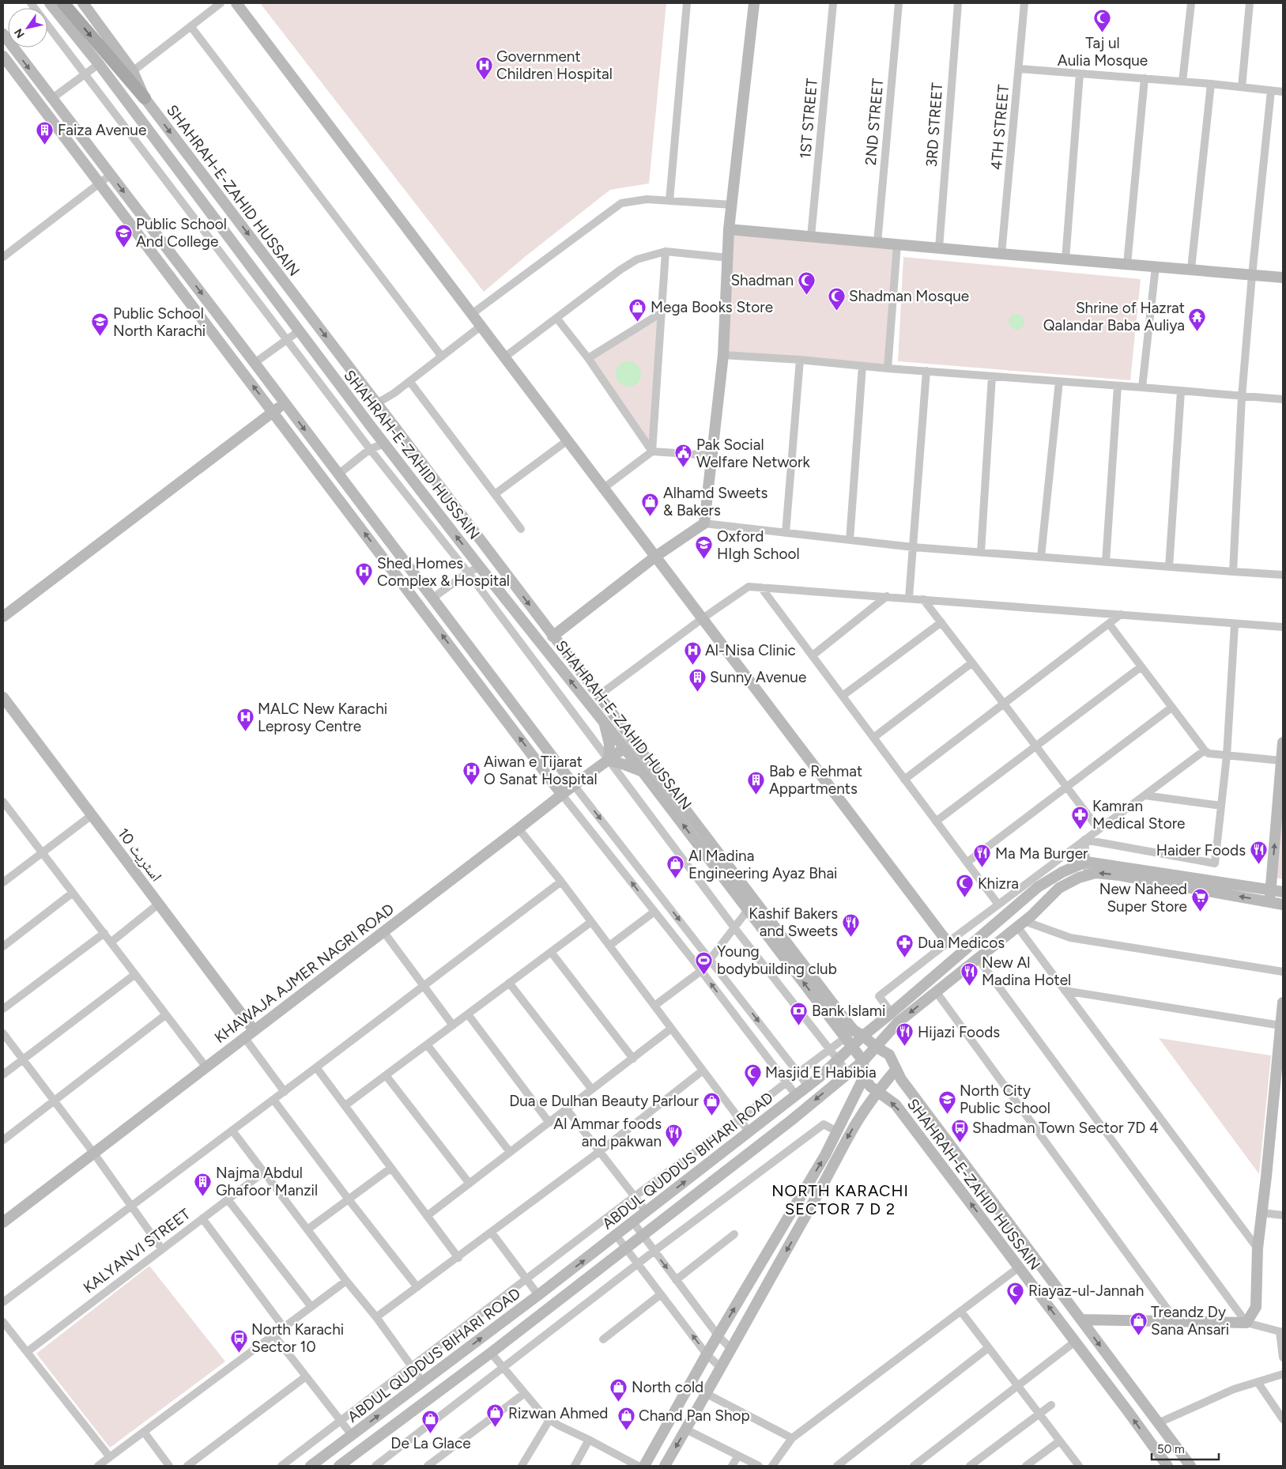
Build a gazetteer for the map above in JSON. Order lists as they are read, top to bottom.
{
  "streets": {
    "street": [
      "1ST STREET",
      "2ND STREET",
      "3RD STREET",
      "4TH STREET",
      "SHAHRAH-E-ZAHID HUSSAIN",
      "اسٹریٹ 10",
      "KHAWAJA AJMER NAGRI ROAD",
      "ABDUL QUDDUS BIHARI ROAD",
      "KALYANVI STREET"
    ]
  },
  "crossings": [
    ["SHAHRAH-E-ZAHID HUSSAIN", "KHAWAJA AJMER NAGRI ROAD"],
    ["SHAHRAH-E-ZAHID HUSSAIN", "ABDUL QUDDUS BIHARI ROAD"],
    ["اسٹریٹ 10", "KHAWAJA AJMER NAGRI ROAD"]
  ],
  "districts": ["NORTH KARACHI SECTOR 7 D 2"],
  "places": {
    "mosque": [
      "Taj ul Aulia Mosque",
      "Shadman",
      "Shadman Mosque",
      "Khizra",
      "Masjid E Habibia",
      "Riayaz-ul-Jannah"
    ],
    "hospital": [
      "Government Children Hospital",
      "Shed Homes Complex & Hospital",
      "Al-Nisa Clinic",
      "MALC New Karachi Leprosy Centre",
      "Aiwan e Tijarat O Sanat Hospital"
    ],
    "building": [
      "Faiza Avenue",
      "Sunny Avenue",
      "Bab e Rehmat Appartments",
      "Najma Abdul Ghafoor Manzil"
    ],
    "school or university": [
      "Public School And College",
      "Public School North Karachi",
      "Oxford HIgh School",
      "North City Public School"
    ],
    "shop": [
      "Mega Books Store",
      "Alhamd Sweets & Bakers",
      "Al Madina Engineering Ayaz Bhai",
      "Dua e Dulhan Beauty Parlour",
      "Treandz Dy Sana Ansari",
      "North cold",
      "Rizwan Ahmed",
      "Chand Pan Shop",
      "De La Glace"
    ],
    "temple": ["Shrine of Hazrat Qalandar Baba Auliya"],
    "public building": ["Pak Social Welfare Network"],
    "pharmacy": ["Kamran Medical Store", "Dua Medicos"],
    "restaurant": [
      "Haider Foods",
      "Ma Ma Burger",
      "Kashif Bakers and Sweets",
      "New Al Madina Hotel",
      "Hijazi Foods",
      "Al Ammar foods and pakwan"
    ],
    "supermarket": ["New Naheed Super Store"],
    "sports": ["Young bodybuilding club"],
    "bank": ["Bank lslami"],
    "bus stop": ["Shadman Town Sector 7D 4", "North Karachi Sector 10"]
  },
  "scale_bar": "50 m",
  "north": "bottom left"
}
